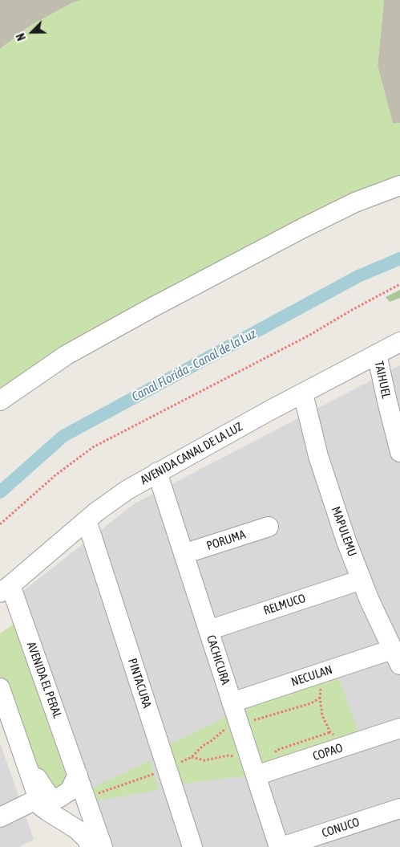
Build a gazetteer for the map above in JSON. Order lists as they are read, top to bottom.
{
  "streets": {
    "street": [
      "TAIHUEL",
      "AVENIDA CANAL DE LA LUZ",
      "MAPULEMU",
      "PORUMA",
      "RELMUCO",
      "CACHICURA",
      "NECULAN",
      "AVENIDA EL PERAL",
      "PINTACURA",
      "COPAO",
      "CONUCO"
    ]
  },
  "crossings": [
    ["TAIHUEL", "AVENIDA CANAL DE LA LUZ"],
    ["AVENIDA CANAL DE LA LUZ", "MAPULEMU"],
    ["AVENIDA CANAL DE LA LUZ", "CACHICURA"],
    ["AVENIDA CANAL DE LA LUZ", "AVENIDA EL PERAL"],
    ["AVENIDA CANAL DE LA LUZ", "PINTACURA"],
    ["MAPULEMU", "RELMUCO"],
    ["MAPULEMU", "NECULAN"],
    ["PORUMA", "CACHICURA"],
    ["RELMUCO", "CACHICURA"],
    ["CACHICURA", "NECULAN"],
    ["CACHICURA", "COPAO"]
  ],
  "water": ["Canal Florida - Canal de la Luz"],
  "north": "bottom left"
}
